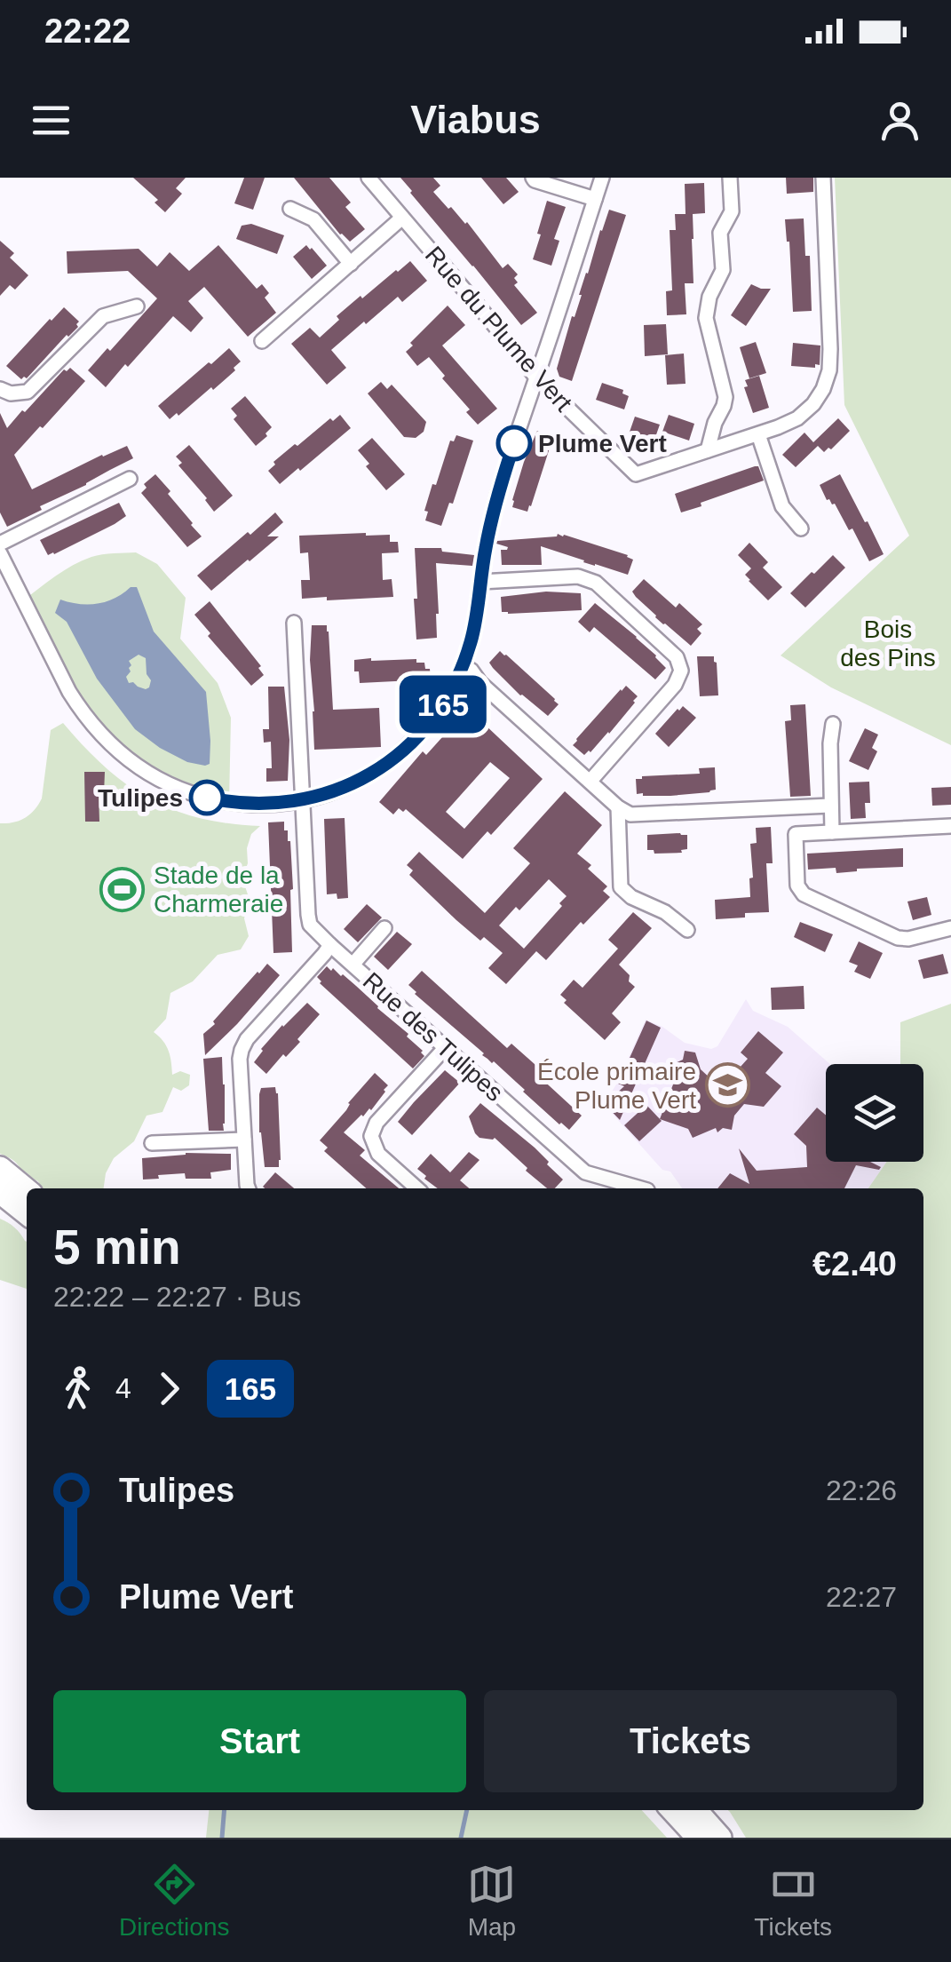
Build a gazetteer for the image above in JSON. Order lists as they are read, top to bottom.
{
  "streets": {
    "street": ["Rue du Plume Vert", "Rue des Tulipes"]
  },
  "parks": ["Bois des Pins"],
  "places": {
    "other": ["Plume Vert", "Tulipes"],
    "sports": ["Stade de la Charmeraie"],
    "school or university": ["École primaire Plume Vert"]
  },
  "lines": ["bus line 165"],
  "page": {
    "status": "22:22",
    "header": "Viabus",
    "on_map": "165",
    "heading": ["5 min", "22:22 – 22:27 · Bus", "€2.40"],
    "legs": ["4", "165"],
    "list": [
      {
        "name": "Tulipes",
        "value": "22:26"
      },
      {
        "name": "Plume Vert",
        "value": "22:27"
      }
    ],
    "buttons": ["Start", "Tickets"],
    "tabs": ["Directions", "Map", "Tickets"]
  }
}
